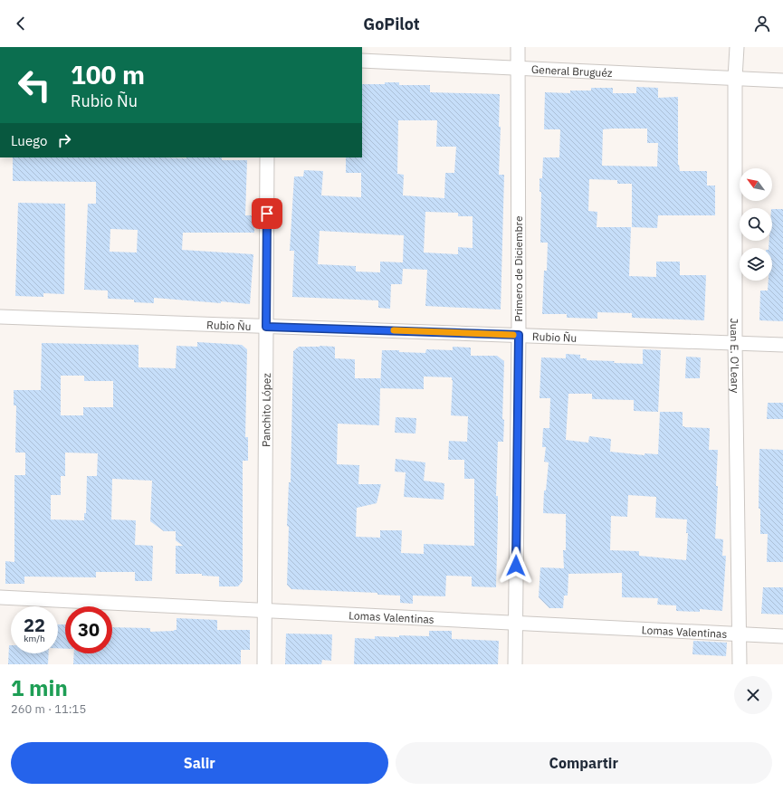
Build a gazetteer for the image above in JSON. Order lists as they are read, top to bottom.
{
  "streets": {
    "street": [
      "General Bruguéz",
      "Primero de Diciembre",
      "Rubio Ñu",
      "Juan E. O'Leary",
      "Panchito López",
      "Lomas Valentinas"
    ]
  },
  "crossings": [
    ["General Bruguéz", "Primero de Diciembre"],
    ["General Bruguéz", "Juan E. O'Leary"],
    ["Primero de Diciembre", "Rubio Ñu"],
    ["Primero de Diciembre", "Lomas Valentinas"],
    ["Rubio Ñu", "Juan E. O'Leary"],
    ["Rubio Ñu", "Panchito López"],
    ["Juan E. O'Leary", "Lomas Valentinas"],
    ["Panchito López", "Lomas Valentinas"]
  ],
  "north": "top left",
  "page": {
    "header": "GoPilot",
    "turn": ["100 m", "Rubio Ñu"],
    "then": "Luego",
    "speed": "22 km/h",
    "limit": "30",
    "heading": ["1 min", "260 m · 11:15"],
    "buttons": ["Salir", "Compartir"]
  }
}
